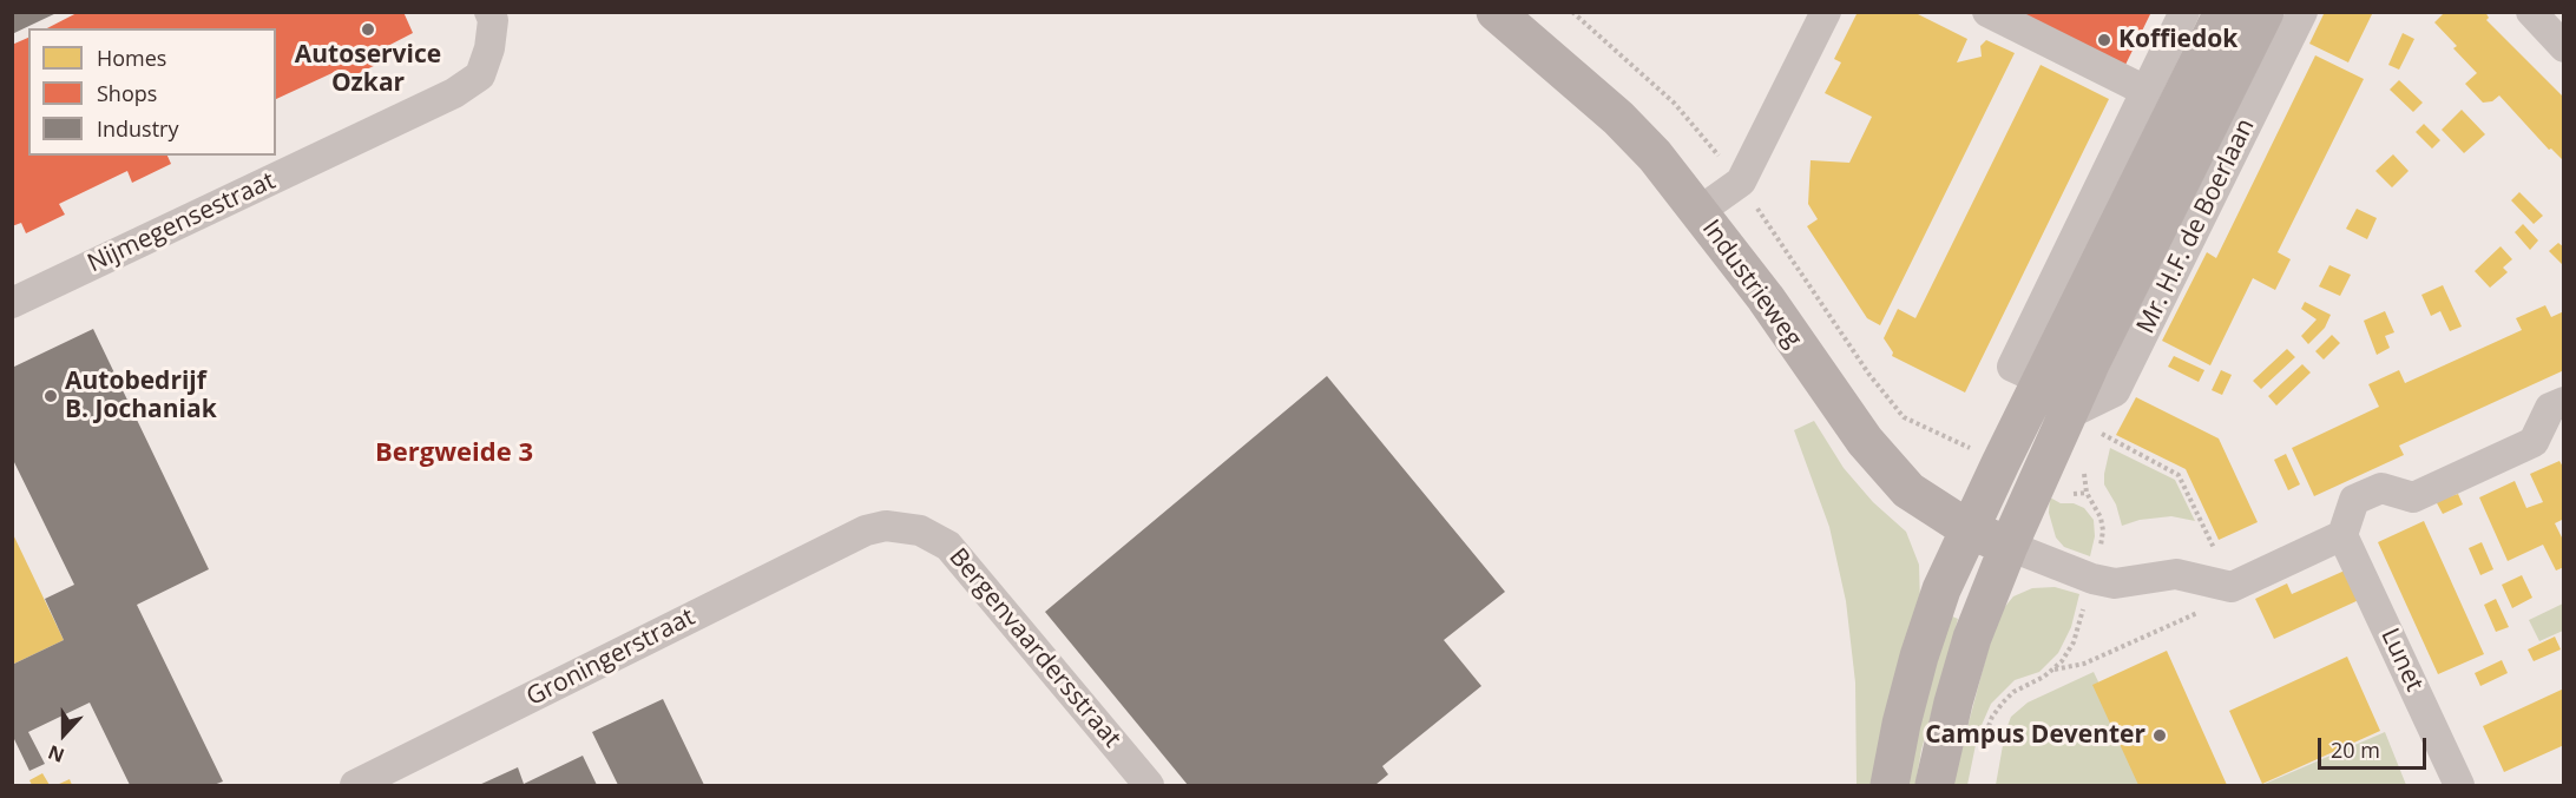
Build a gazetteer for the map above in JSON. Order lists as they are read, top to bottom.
{
  "streets": {
    "street": [
      "Nijmegensestraat",
      "Mr. H.F. de Boerlaan",
      "Industrieweg",
      "Bergenvaardersstraat",
      "Groningerstraat",
      "Lunet"
    ]
  },
  "crossings": [
    ["Mr. H.F. de Boerlaan", "Industrieweg"],
    ["Bergenvaardersstraat", "Groningerstraat"]
  ],
  "districts": ["Bergweide 3"],
  "places": [
    "Autoservice Ozkar",
    "Koffiedok",
    "Autobedrijf B. Jochaniak",
    "Campus Deventer"
  ],
  "legend": ["Homes", "Shops", "Industry"],
  "scale_bar": "20 m",
  "north": "bottom"
}
